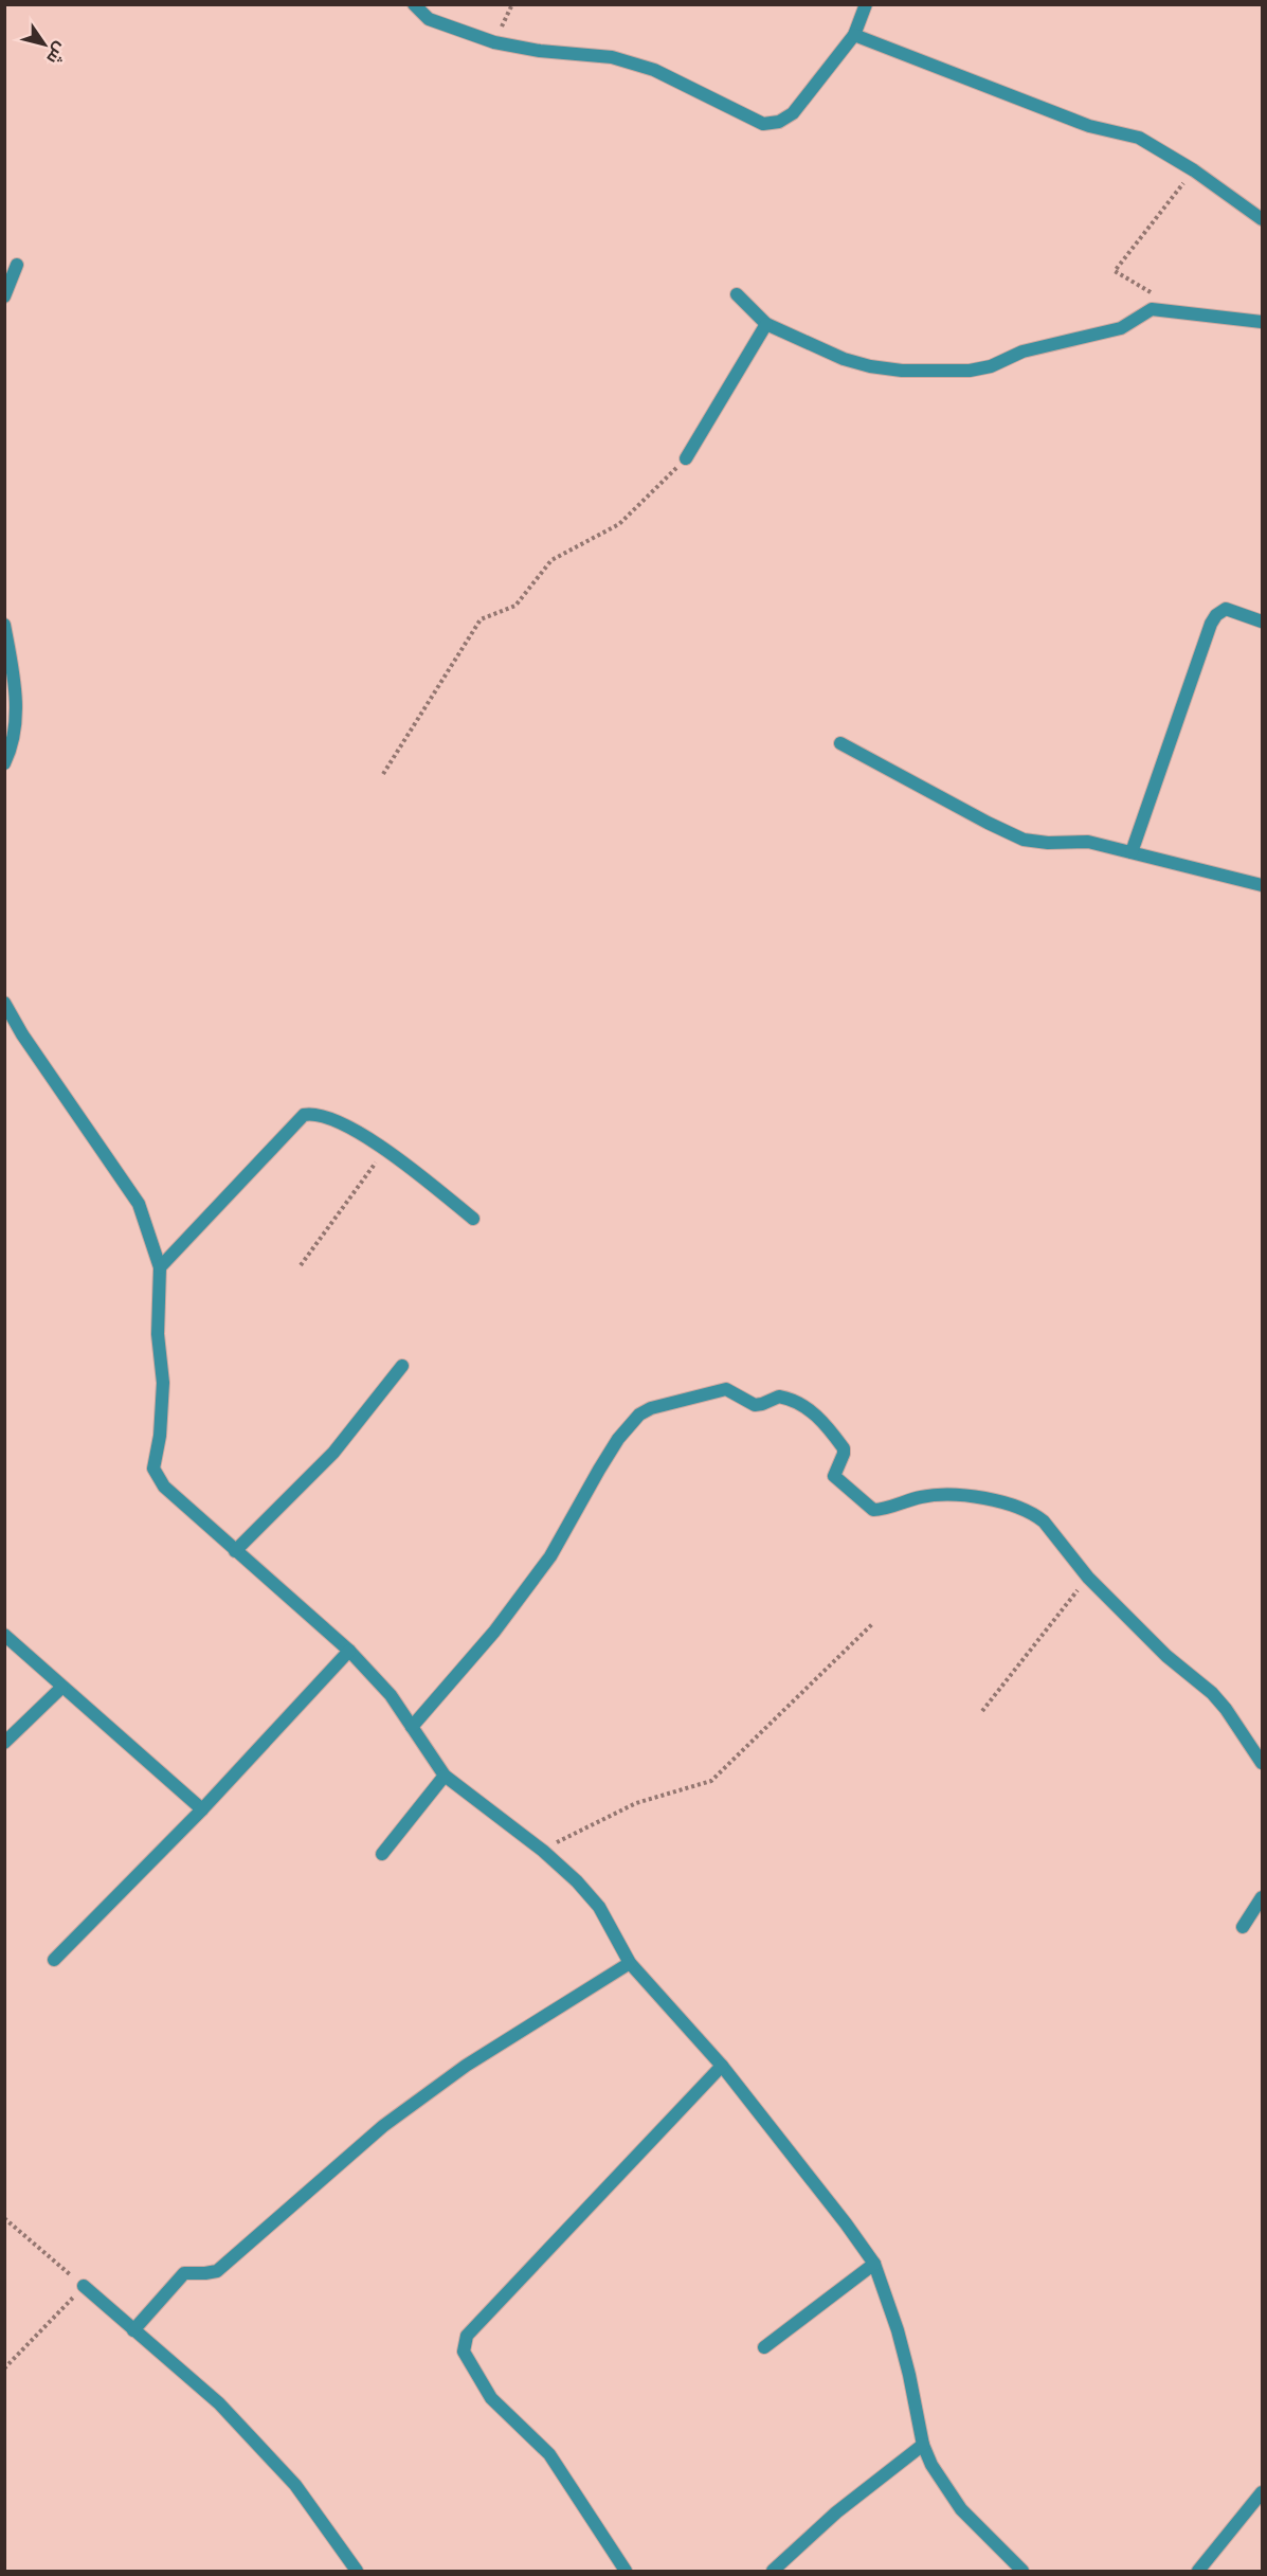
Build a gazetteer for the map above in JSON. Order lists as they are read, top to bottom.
{
  "north": "bottom right"
}
